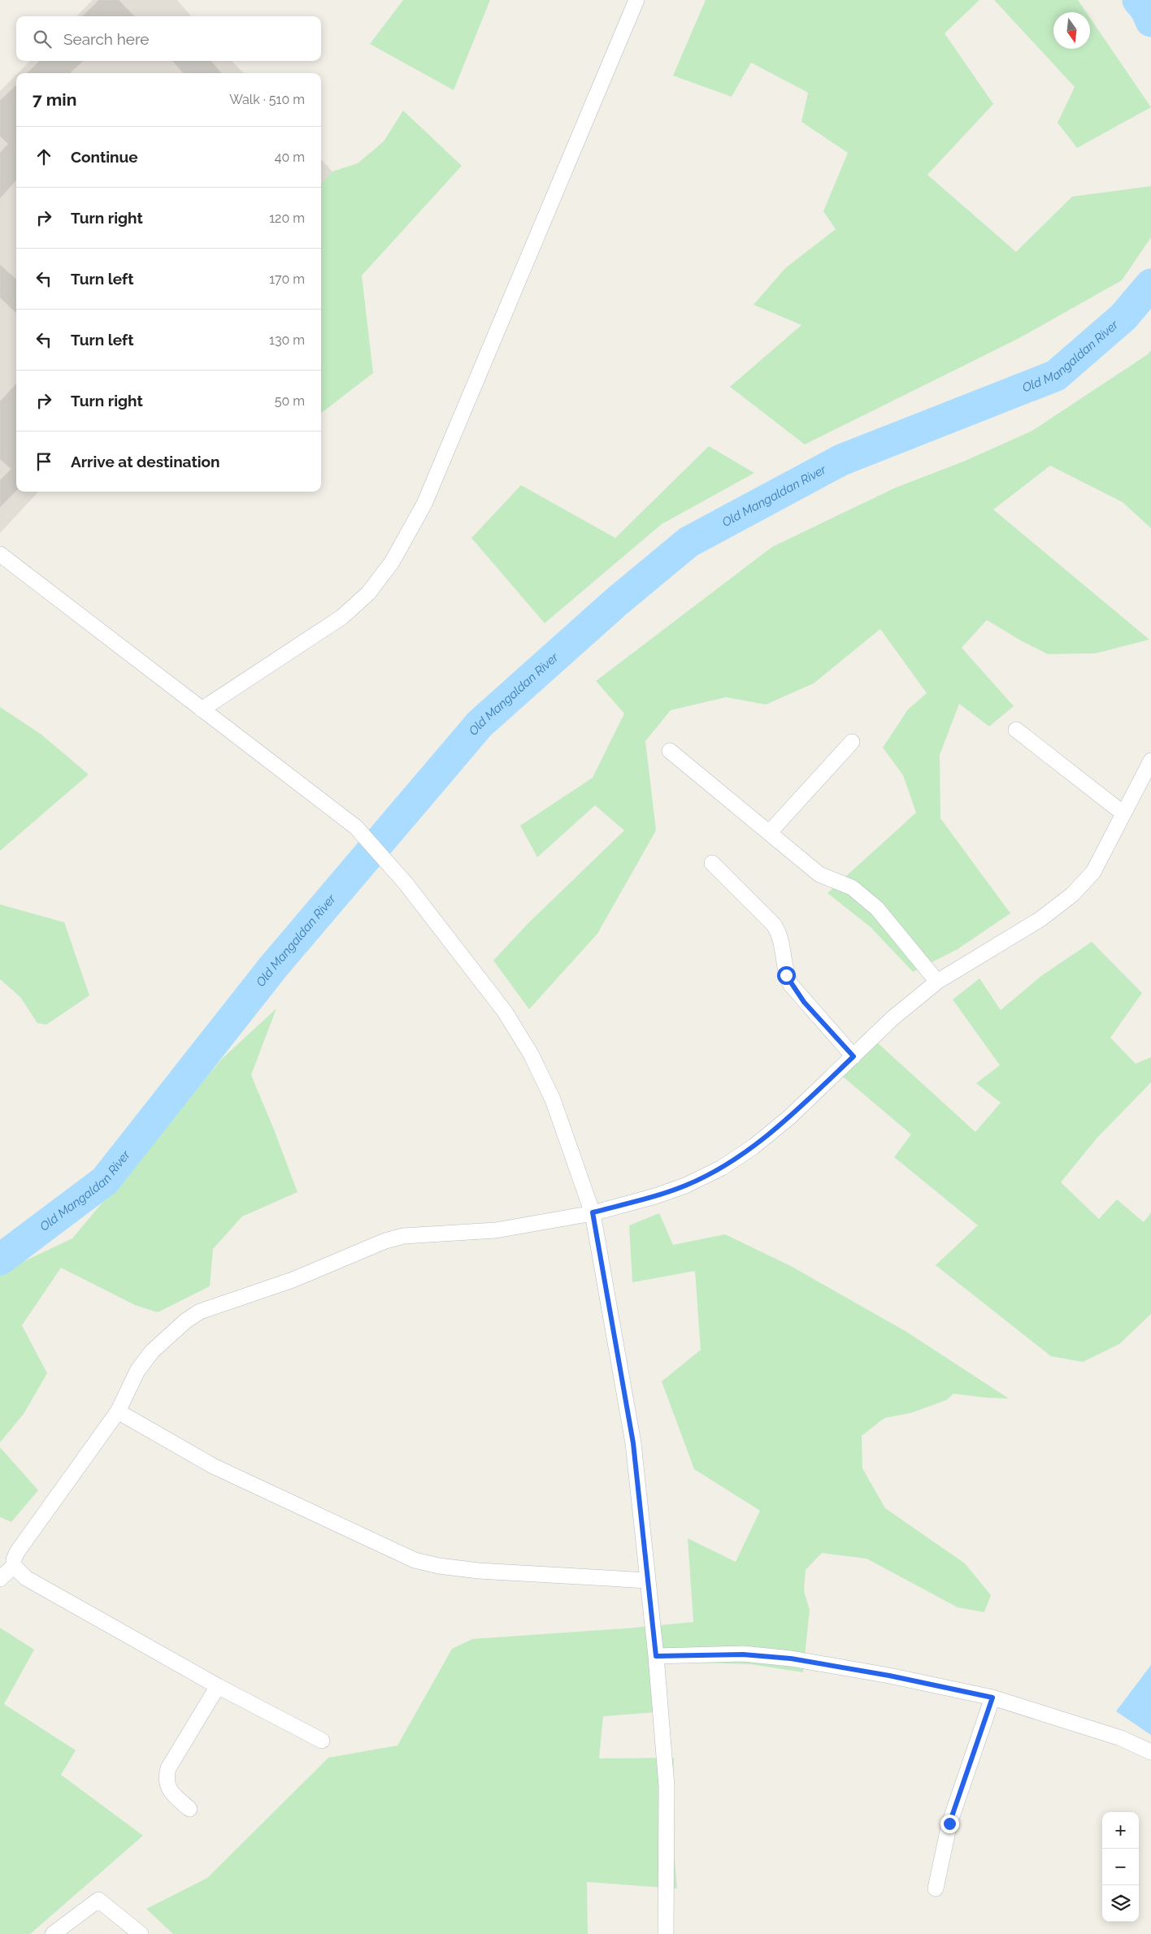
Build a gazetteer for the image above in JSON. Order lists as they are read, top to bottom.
{
  "water": ["Old Mangaldan River"],
  "north": "bottom",
  "page": {
    "search": "Search here",
    "heading": ["7 min", "Walk · 510 m"],
    "list": [
      ["Continue", "40 m"],
      ["Turn right", "120 m"],
      ["Turn left", "170 m"],
      ["Turn left", "130 m"],
      ["Turn right", "50 m"],
      "Arrive at destination"
    ],
    "map_buttons": ["+", "−"]
  }
}
